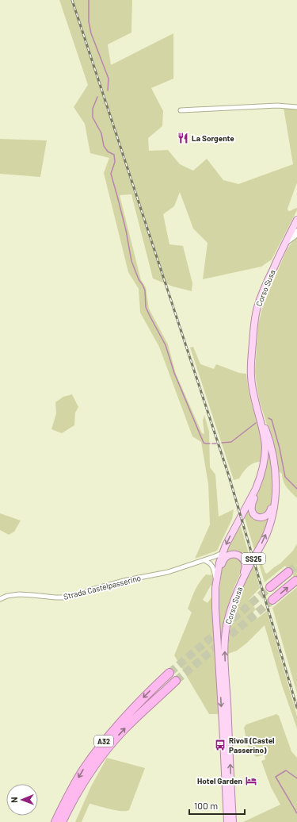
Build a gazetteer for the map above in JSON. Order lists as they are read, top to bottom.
{
  "streets": {
    "highway": ["A32"],
    "main road": ["Corso Susa", "SS25"],
    "street": ["Strada Castelpasserino"]
  },
  "crossings": [
    ["Corso Susa", "Strada Castelpasserino"]
  ],
  "places": {
    "restaurant": ["La Sorgente"],
    "bus stop": ["Rivoli (Castel Passerino)"],
    "hotel": ["Hotel Garden"]
  },
  "scale_bar": "100 m",
  "north": "left"
}
